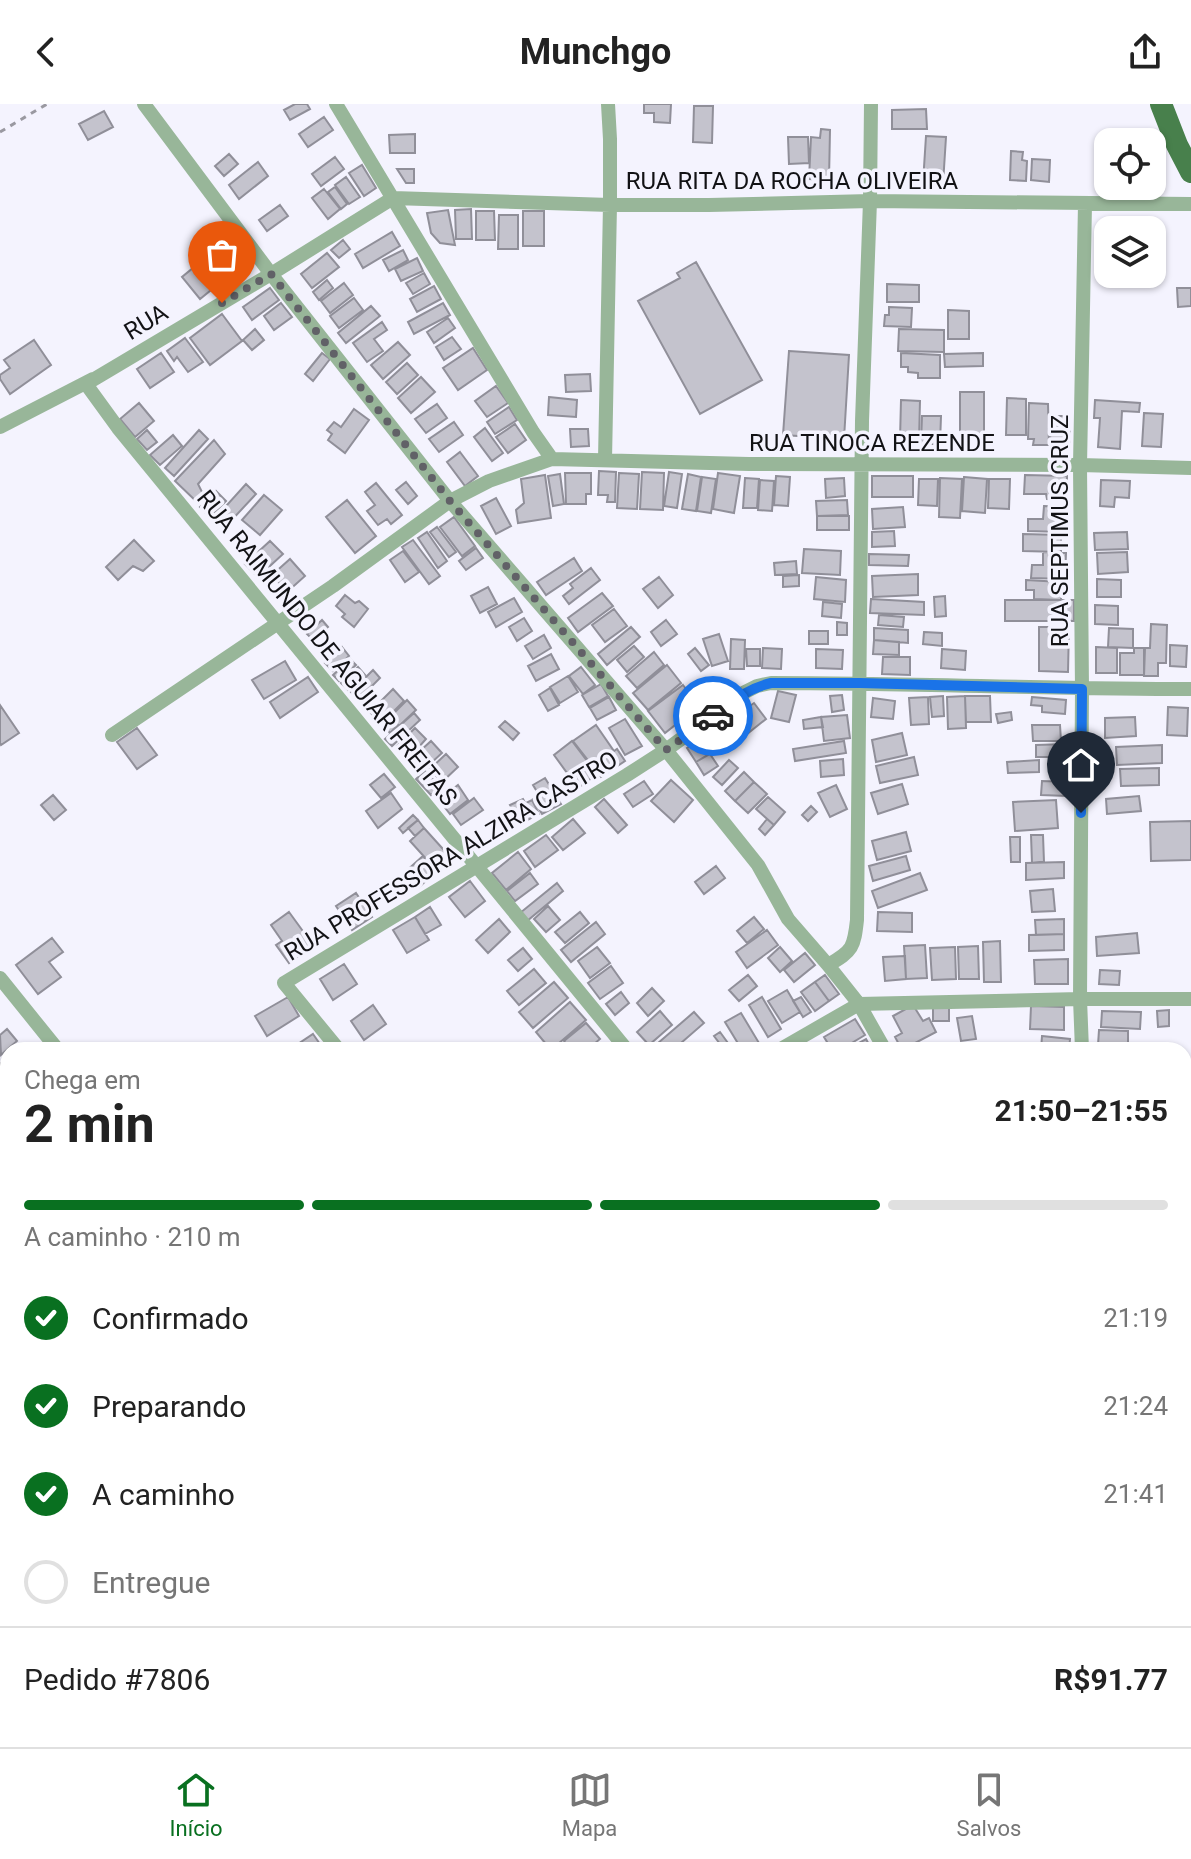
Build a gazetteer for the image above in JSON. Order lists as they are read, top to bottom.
{
  "streets": {
    "street": [
      "RUA RITA DA ROCHA OLIVEIRA",
      "RUA",
      "RUA TINOCA REZENDE",
      "RUA SEPTIMUS CRUZ",
      "RUA RAIMUNDO DE AGUIAR FREITAS",
      "RUA PROFESSORA ALZIRA CASTRO"
    ]
  },
  "crossings": [
    ["RUA RITA DA ROCHA OLIVEIRA", "RUA"],
    ["RUA RITA DA ROCHA OLIVEIRA", "RUA SEPTIMUS CRUZ"],
    ["RUA", "RUA RAIMUNDO DE AGUIAR FREITAS"],
    ["RUA TINOCA REZENDE", "RUA SEPTIMUS CRUZ"],
    ["RUA SEPTIMUS CRUZ", "RUA PROFESSORA ALZIRA CASTRO"],
    ["RUA RAIMUNDO DE AGUIAR FREITAS", "RUA PROFESSORA ALZIRA CASTRO"]
  ],
  "page": {
    "header": "Munchgo",
    "heading": ["2 min", "Chega em", "21:50–21:55"],
    "panel": ["Pedido #7806", "R$91.77"],
    "bar": "A caminho · 210 m",
    "list": [
      ["Confirmado", "21:19"],
      ["Preparando", "21:24"],
      ["A caminho", "21:41"],
      "Entregue"
    ],
    "tabs": ["Início", "Mapa", "Salvos"]
  }
}
